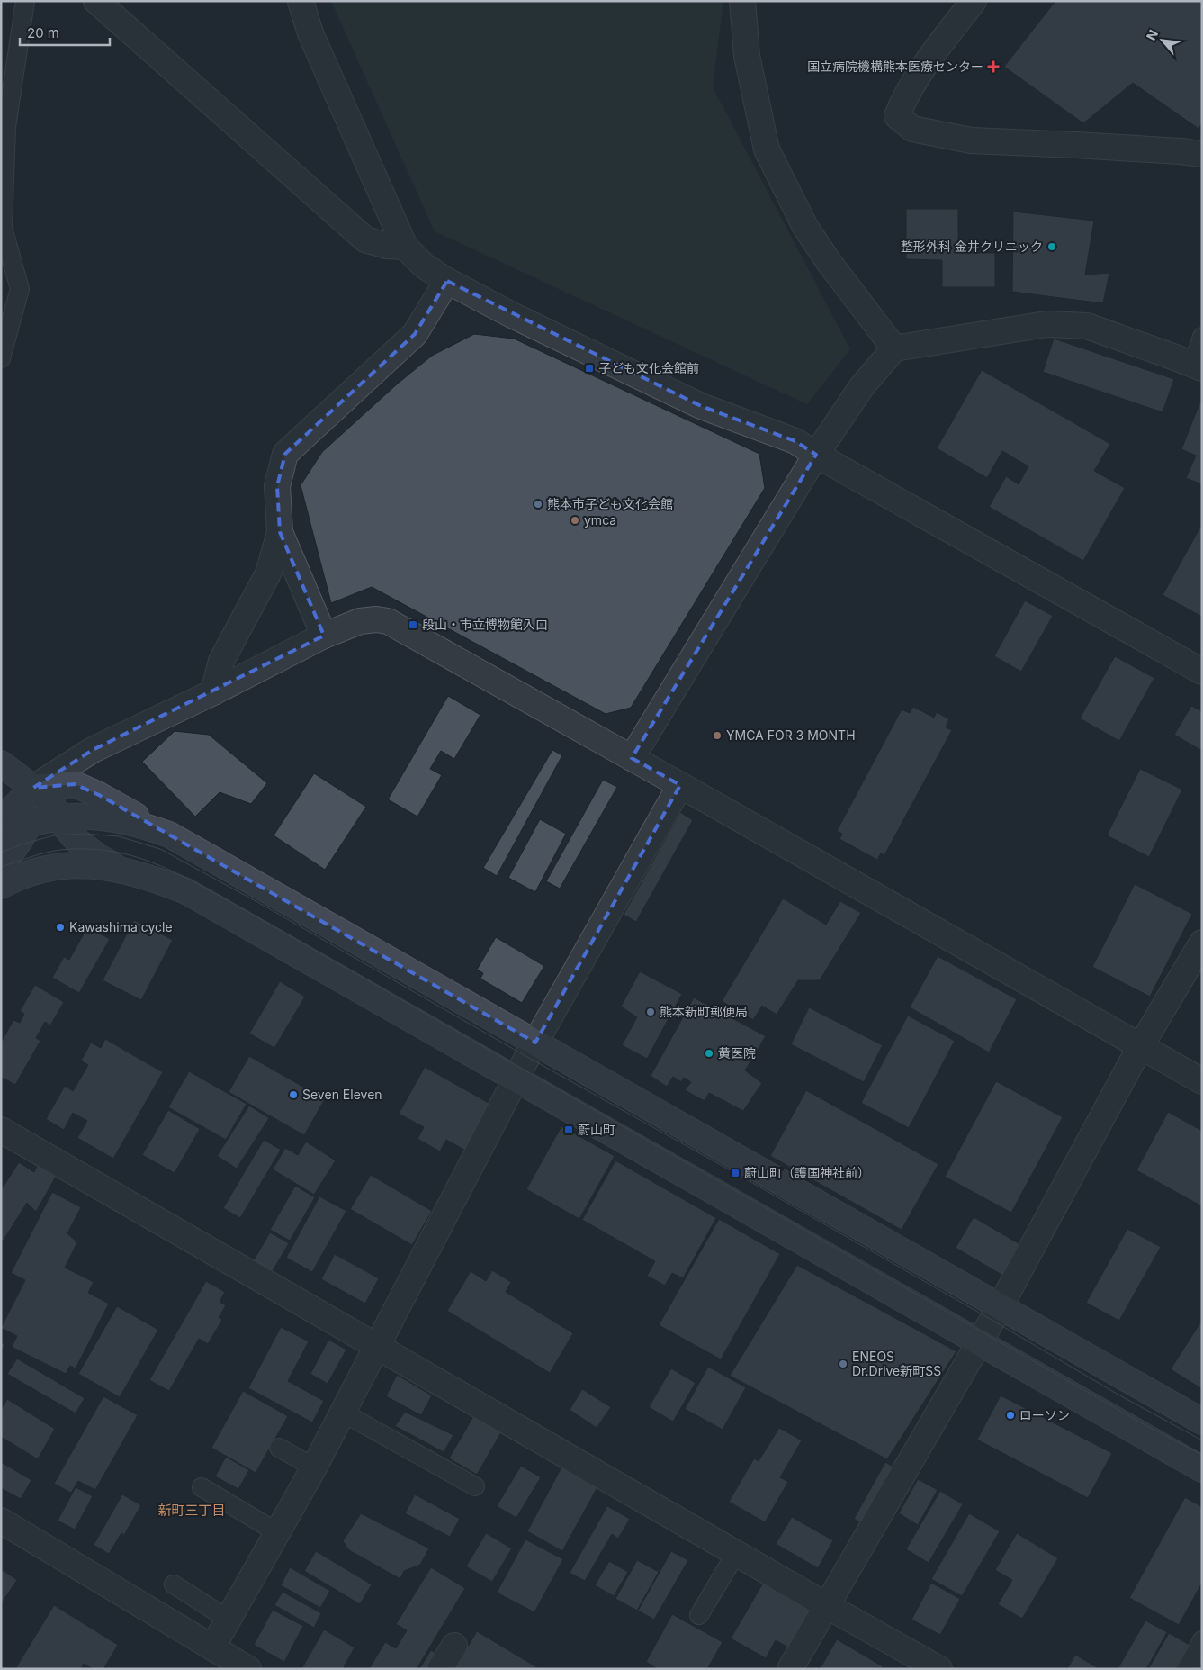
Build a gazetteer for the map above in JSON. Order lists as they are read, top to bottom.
{
  "districts": ["新町三丁目"],
  "places": {
    "health": ["国立病院機構熊本医療センター"],
    "other": [
      "整形外科 金井クリニック",
      "熊本市子ども文化会館",
      "ymca",
      "YMCA FOR 3 MONTH",
      "Kawashima cycle",
      "熊本新町郵便局",
      "黄医院",
      "Seven Eleven",
      "ENEOS Dr.Drive新町SS",
      "ローソン"
    ],
    "transit": [
      "子ども文化会館前",
      "段山・市立博物館入口",
      "蔚山町",
      "蔚山町（護国神社前）"
    ]
  },
  "scale_bar": "20 m",
  "north": "top left"
}
